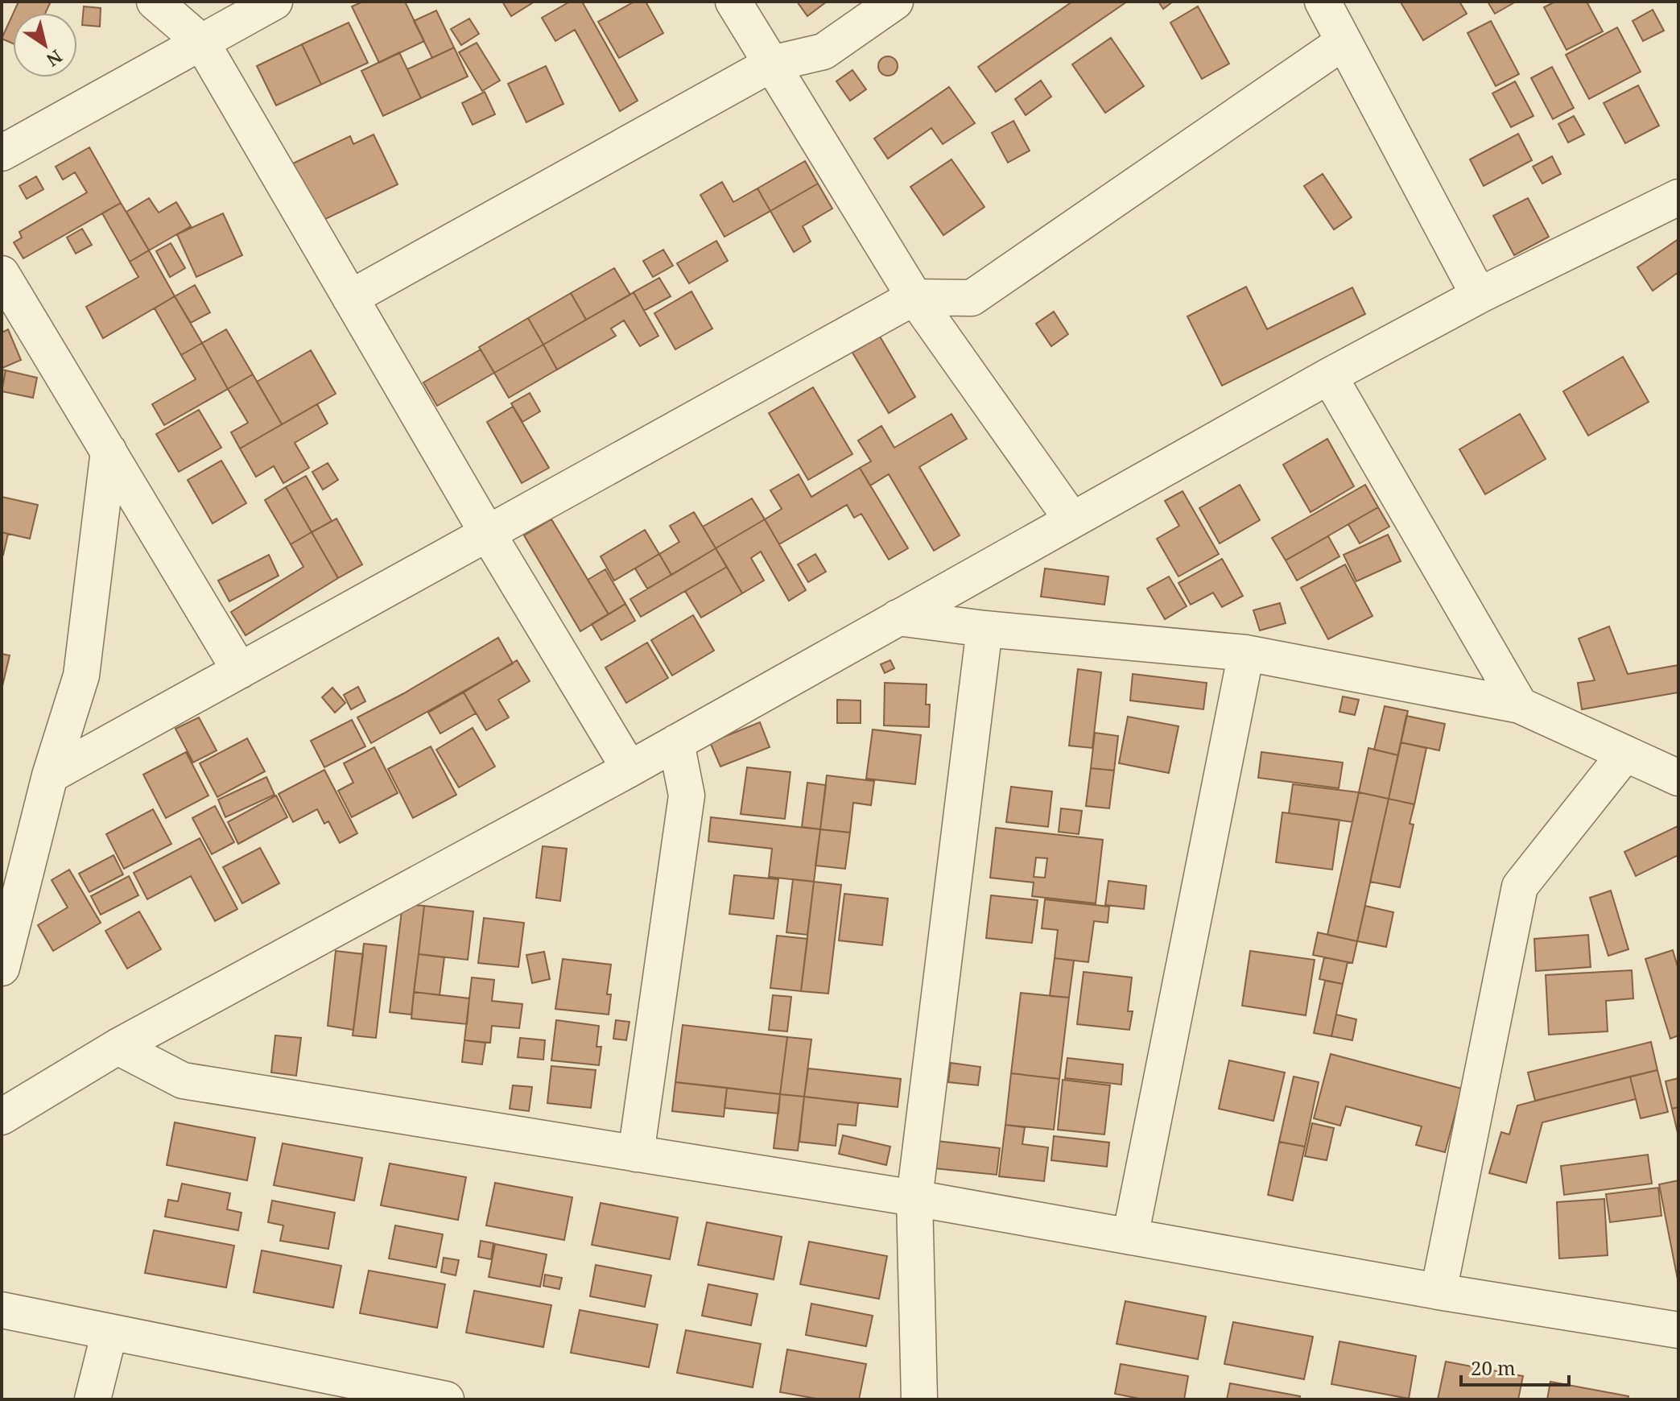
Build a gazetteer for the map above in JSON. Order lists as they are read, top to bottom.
{
  "scale_bar": "20 m",
  "north": "bottom right"
}
